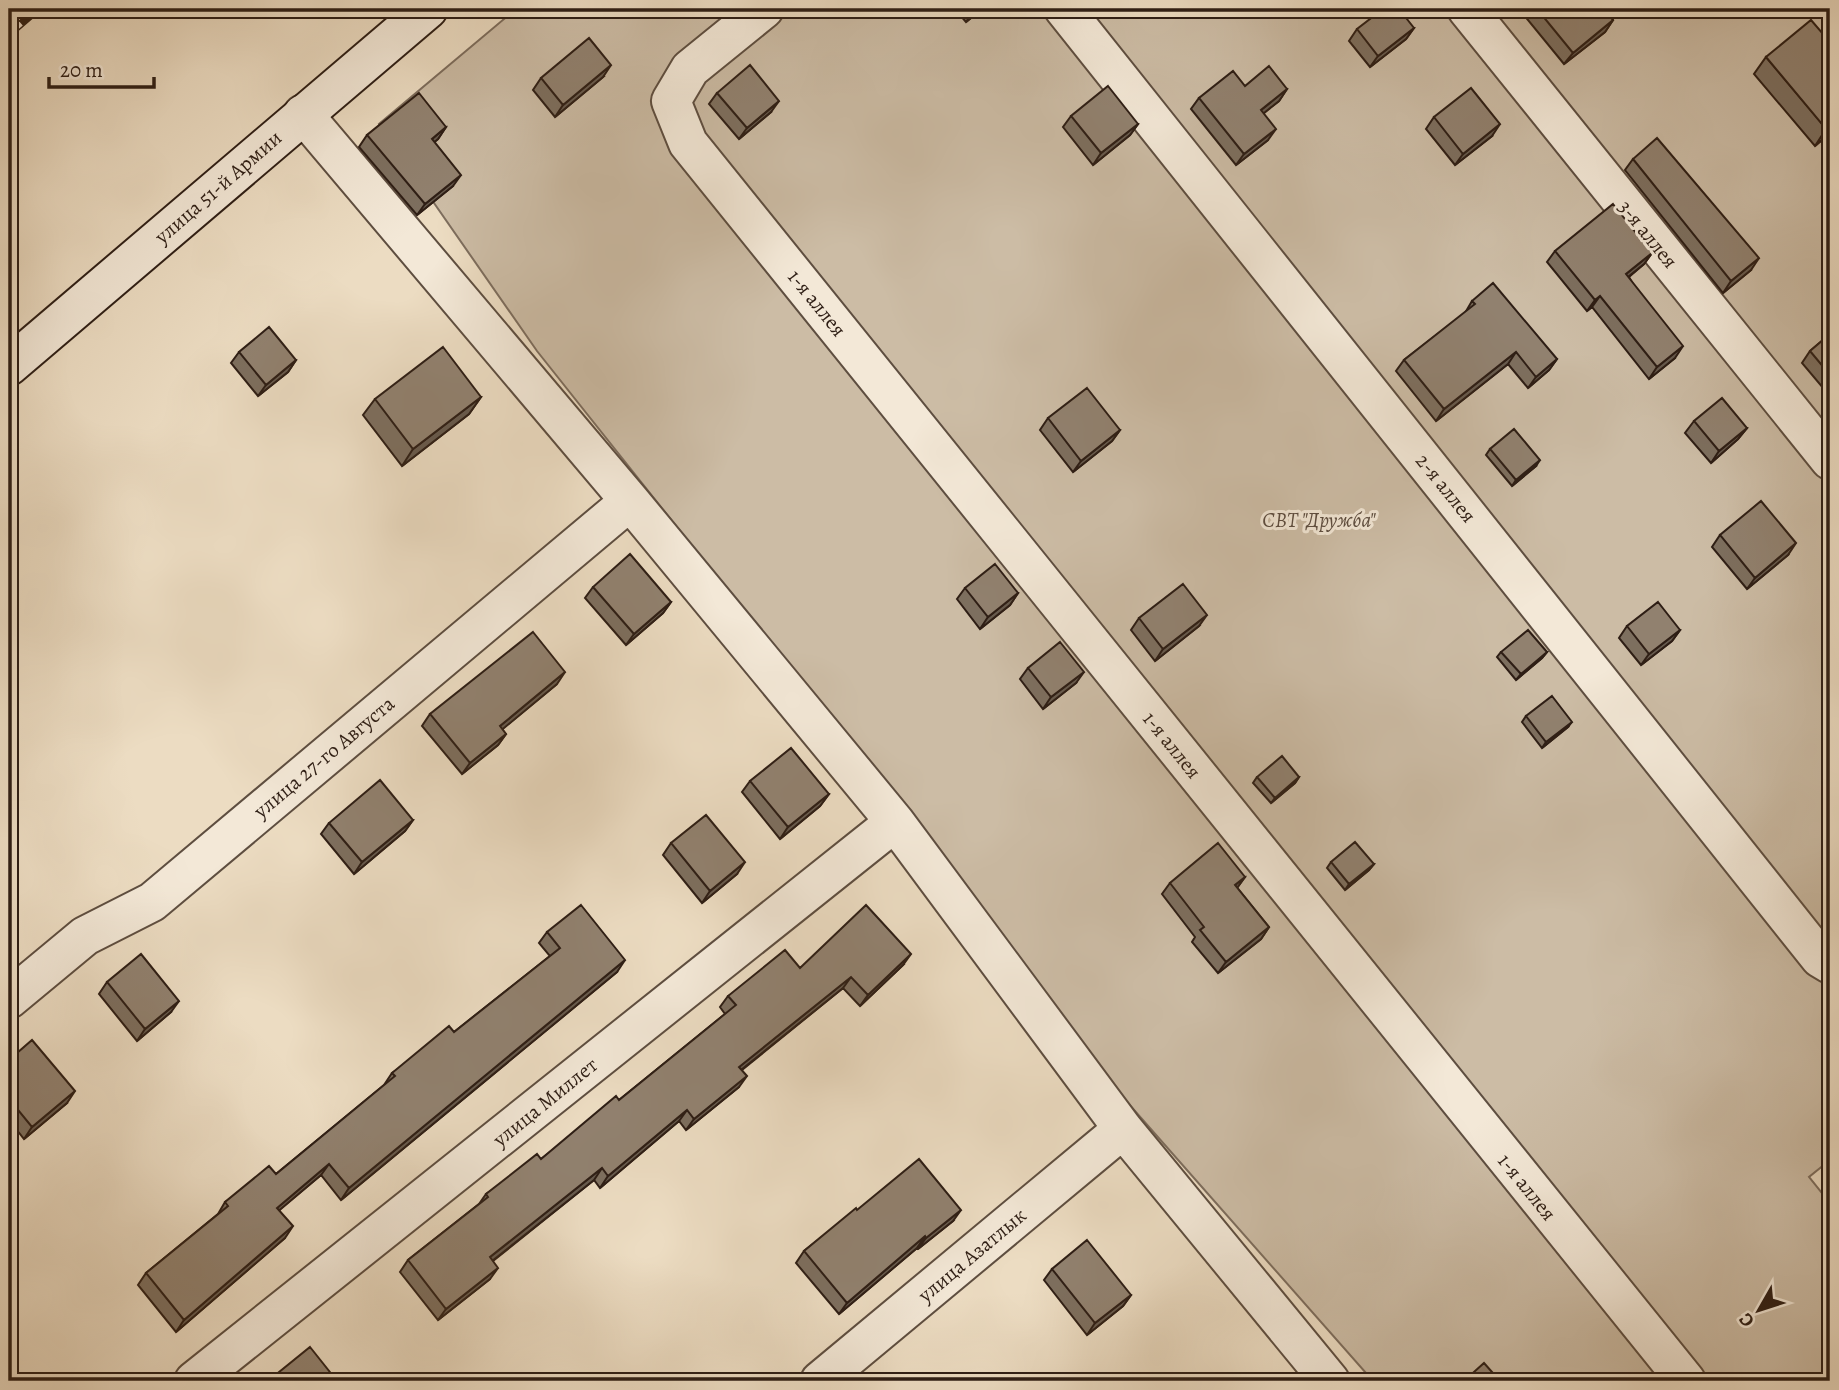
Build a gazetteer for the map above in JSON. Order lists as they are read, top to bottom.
{
  "streets": {
    "street": [
      "улица 51-й Армии",
      "3-я аллея",
      "1-я аллея",
      "2-я аллея",
      "улица 27-го Августа",
      "улица Миллет",
      "улица Азатлык"
    ]
  },
  "parks": ["СВТ \"Дружба\""],
  "scale_bar": "20 m",
  "north": "bottom left"
}
